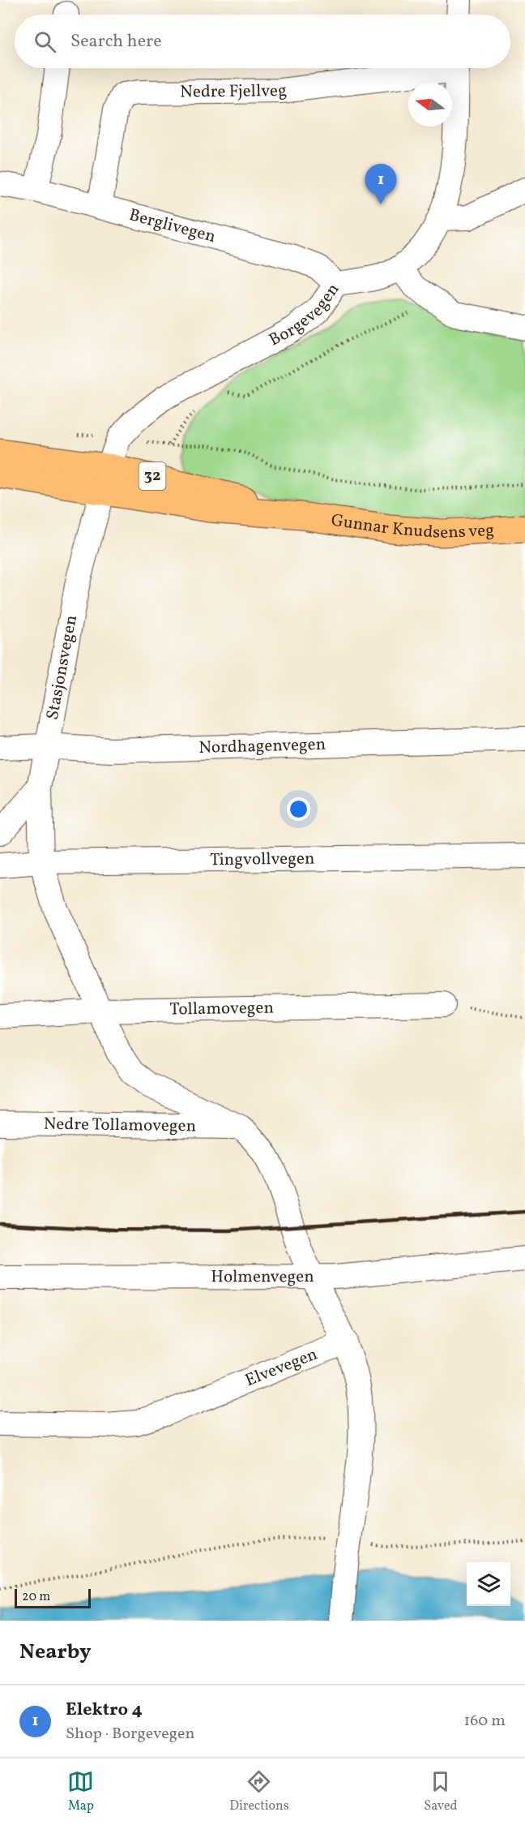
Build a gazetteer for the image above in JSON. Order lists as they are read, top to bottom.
{
  "streets": {
    "main road": ["32", "Gunnar Knudsens veg"],
    "street": [
      "Nedre Fjellveg",
      "Berglivegen",
      "Borgevegen",
      "Stasjonsvegen",
      "Nordhagenvegen",
      "Tingvollvegen",
      "Tollamovegen",
      "Nedre Tollamovegen",
      "Holmenvegen",
      "Elvevegen"
    ]
  },
  "crossings": [
    ["Nedre Fjellveg", "Berglivegen"],
    ["Berglivegen", "Borgevegen"],
    ["Borgevegen", "Gunnar Knudsens veg"],
    ["Borgevegen", "Stasjonsvegen"],
    ["Gunnar Knudsens veg", "Stasjonsvegen"],
    ["Stasjonsvegen", "Nordhagenvegen"],
    ["Stasjonsvegen", "Tingvollvegen"],
    ["Stasjonsvegen", "Tollamovegen"],
    ["Stasjonsvegen", "Nedre Tollamovegen"],
    ["Stasjonsvegen", "Holmenvegen"],
    ["Stasjonsvegen", "Elvevegen"]
  ],
  "scale_bar": "20 m",
  "north": "left",
  "page": {
    "search": "Search here",
    "pins": "1",
    "scale": "20 m",
    "heading": "Nearby",
    "list": [
      {
        "mark": "1",
        "name": "Elektro 4",
        "note": "Shop · Borgevegen",
        "value": "160 m"
      }
    ],
    "nav": ["Map", "Directions", "Saved"]
  }
}
